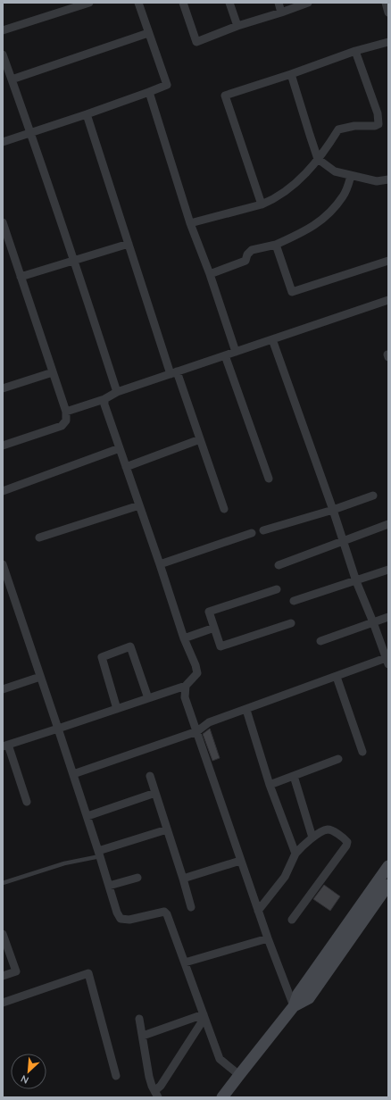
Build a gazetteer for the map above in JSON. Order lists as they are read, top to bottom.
{
  "north": "bottom left"
}
